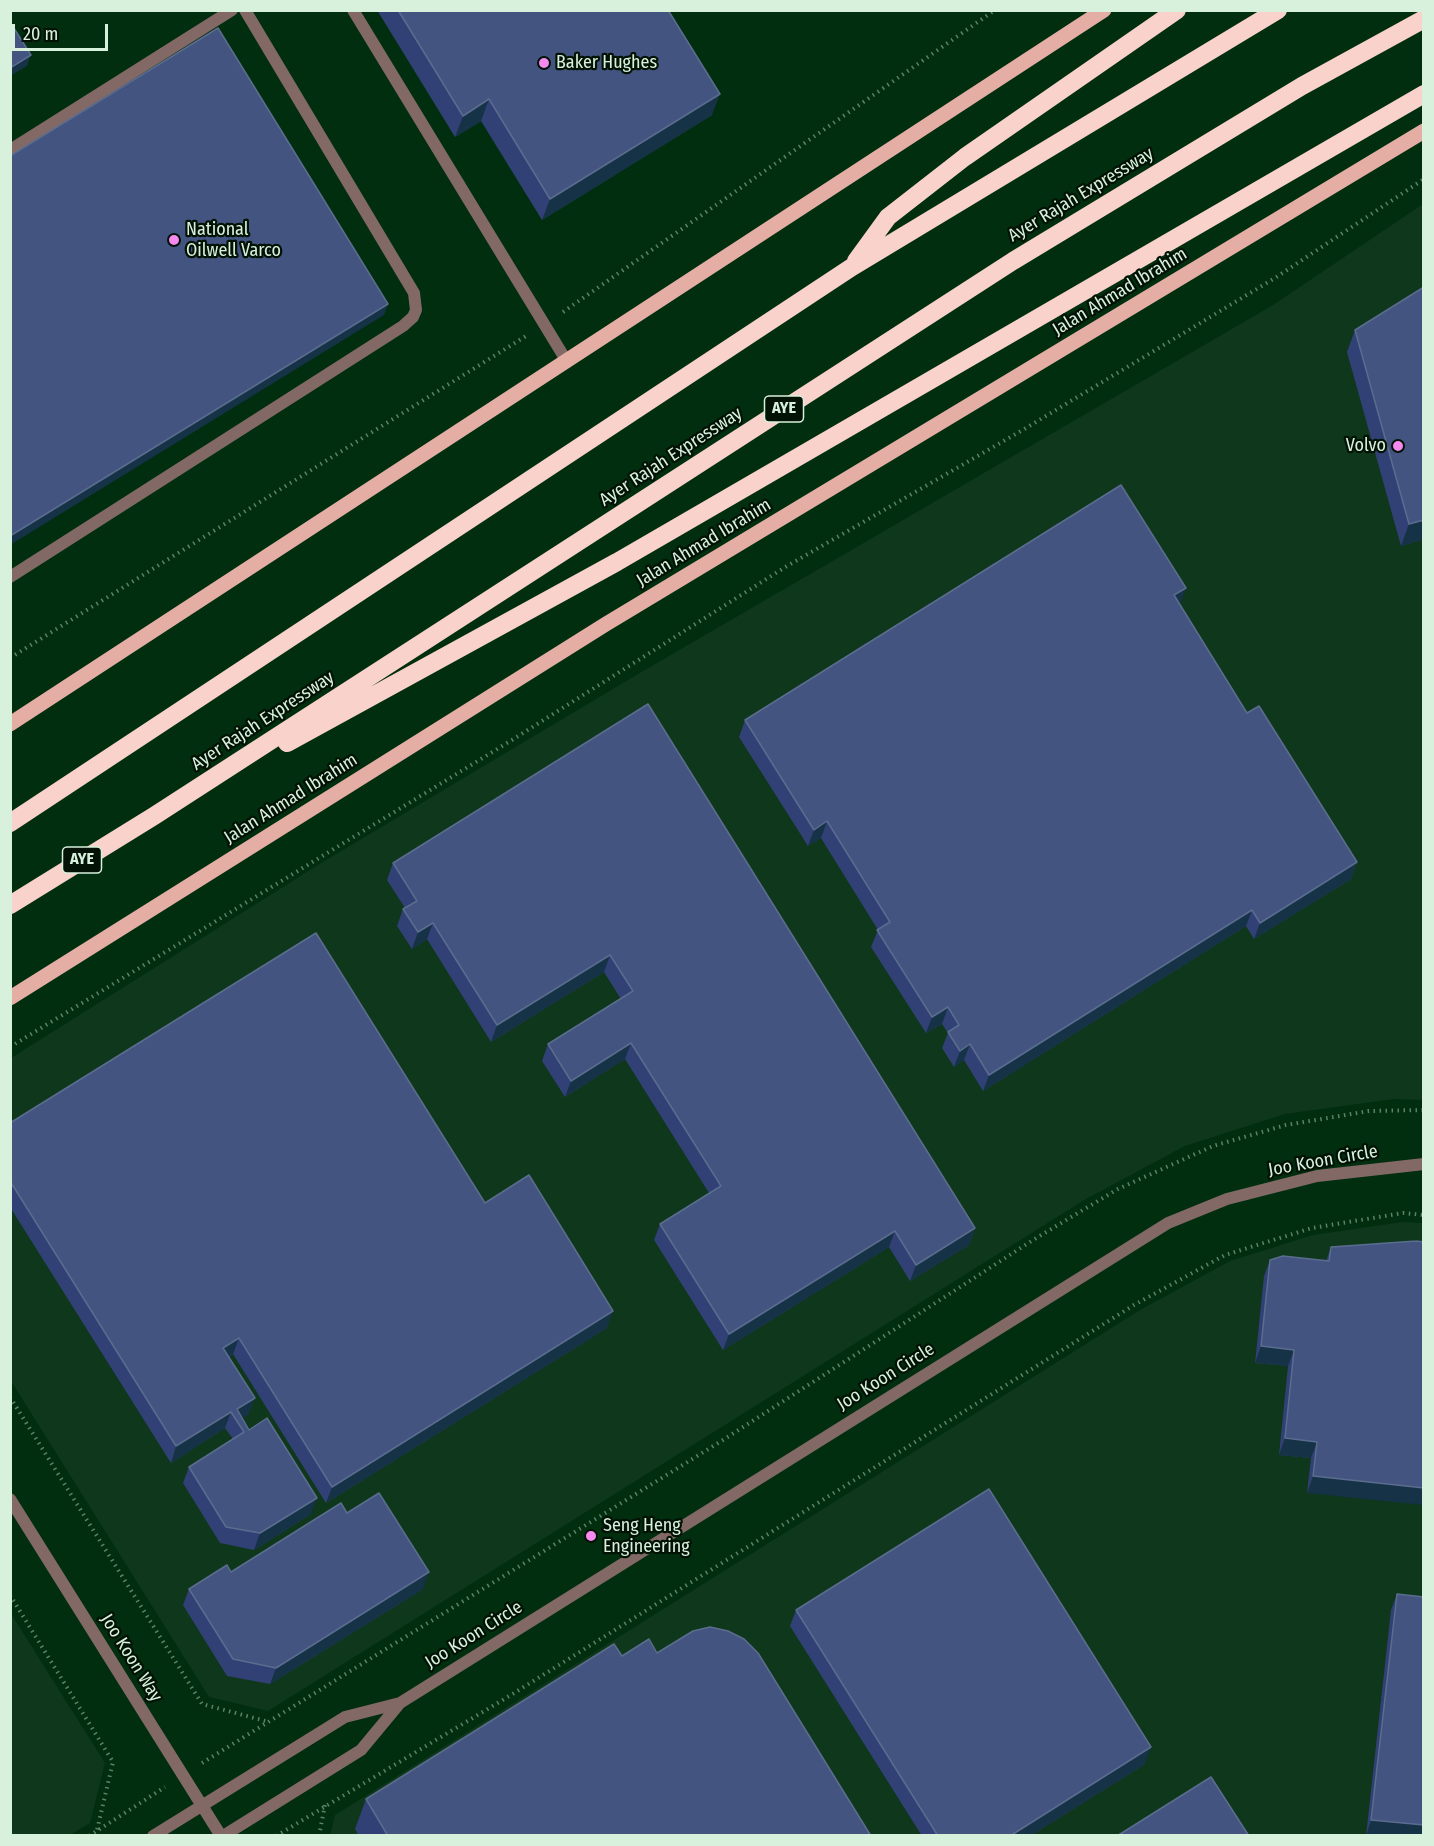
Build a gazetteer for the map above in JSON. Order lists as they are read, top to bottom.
{
  "streets": {
    "highway": ["Ayer Rajah Expressway", "AYE"],
    "main road": ["Jalan Ahmad Ibrahim"],
    "street": ["Joo Koon Circle", "Joo Koon Way"]
  },
  "crossings": [
    ["Joo Koon Circle", "Joo Koon Way"]
  ],
  "places": [
    "Baker Hughes",
    "National Oilwell Varco",
    "Volvo",
    "Seng Heng Engineering"
  ],
  "scale_bar": "20 m"
}
